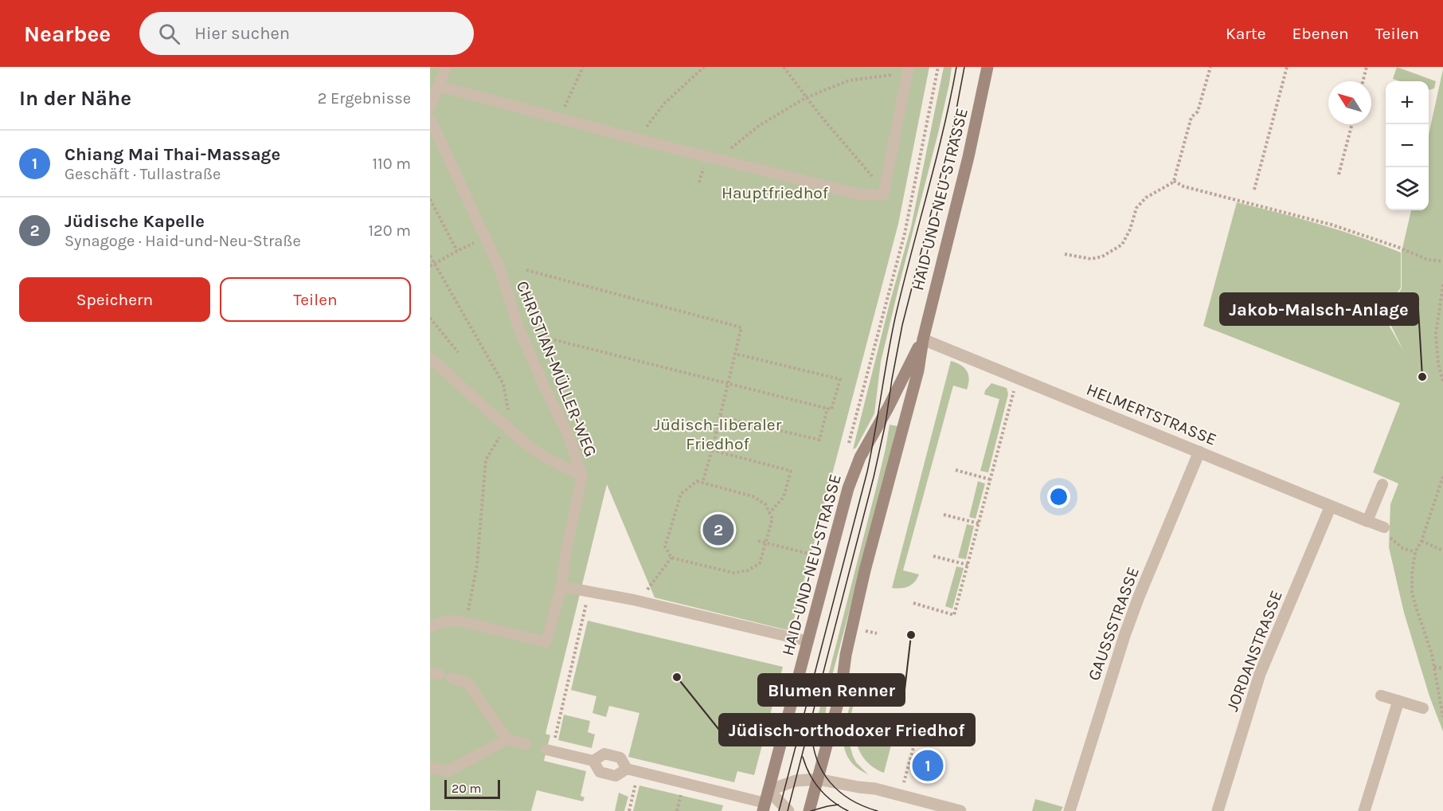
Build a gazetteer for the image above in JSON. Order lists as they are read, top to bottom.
{
  "streets": {
    "main road": ["HAID-UND-NEU-STRASSE"],
    "street": ["HELMERTSTRASSE", "GAUSSSTRASSE", "JORDANSTRASSE"],
    "lane": ["CHRISTIAN-MÜLLER-WEG"]
  },
  "crossings": [
    ["HAID-UND-NEU-STRASSE", "HELMERTSTRASSE"],
    ["HELMERTSTRASSE", "GAUSSSTRASSE"],
    ["HELMERTSTRASSE", "JORDANSTRASSE"]
  ],
  "parks": ["Hauptfriedhof", "Jüdisch-liberaler Friedhof"],
  "places": ["Jakob-Malsch-Anlage", "Blumen Renner", "Jüdisch-orthodoxer Friedhof"],
  "scale_bar": "20 m",
  "north": "top left",
  "page": {
    "header": "Nearbee",
    "search": "Hier suchen",
    "nav": ["Karte", "Ebenen", "Teilen"],
    "heading": ["In der Nähe", "2 Ergebnisse"],
    "map_buttons": ["+", "−"],
    "list": [
      {
        "mark": "1",
        "name": "Chiang Mai Thai-Massage",
        "note": "Geschäft · Tullastraße",
        "value": "110 m"
      },
      {
        "mark": "2",
        "name": "Jüdische Kapelle",
        "note": "Synagoge · Haid-und-Neu-Straße",
        "value": "120 m"
      }
    ],
    "buttons": ["Speichern", "Teilen"],
    "pins": ["2", "1"],
    "scale": "20 m"
  }
}
